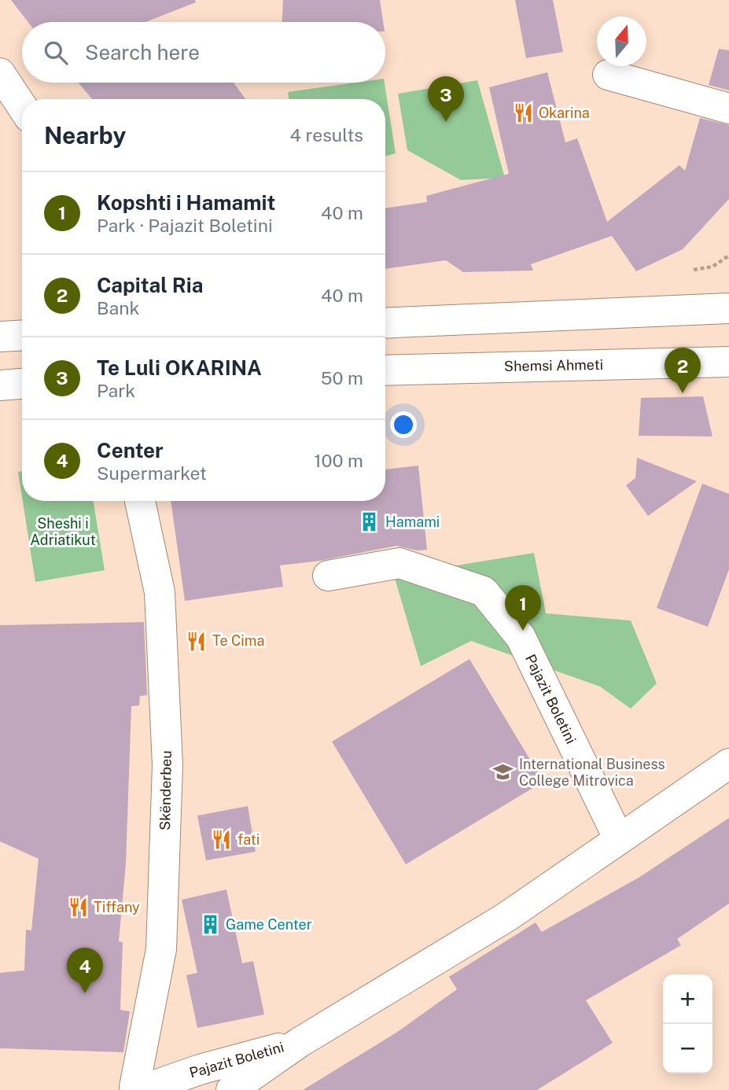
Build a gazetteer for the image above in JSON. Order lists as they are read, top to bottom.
{
  "streets": {
    "street": ["Shemsi Ahmeti", "Pajazit Boletini", "Skënderbeu"]
  },
  "crossings": [
    ["Pajazit Boletini", "Skënderbeu"]
  ],
  "parks": ["Sheshi i Adriatikut"],
  "places": {
    "restaurant": [
      "Okarina",
      "Te Cima",
      "fati",
      "Tiffany"
    ],
    "building": ["Hamami", "Game Center"],
    "school or university": ["International Business College Mitrovica"]
  },
  "north": "top",
  "page": {
    "search": "Search here",
    "pins": [
      "3",
      "2",
      "1",
      "4"
    ],
    "heading": ["Nearby", "4 results"],
    "list": [
      {
        "mark": "1",
        "name": "Kopshti i Hamamit",
        "note": "Park · Pajazit Boletini",
        "value": "40 m"
      },
      {
        "mark": "2",
        "name": "Capital Ria",
        "note": "Bank",
        "value": "40 m"
      },
      {
        "mark": "3",
        "name": "Te Luli OKARINA",
        "note": "Park",
        "value": "50 m"
      },
      {
        "mark": "4",
        "name": "Center",
        "note": "Supermarket",
        "value": "100 m"
      }
    ],
    "map_buttons": ["+", "−"]
  }
}
